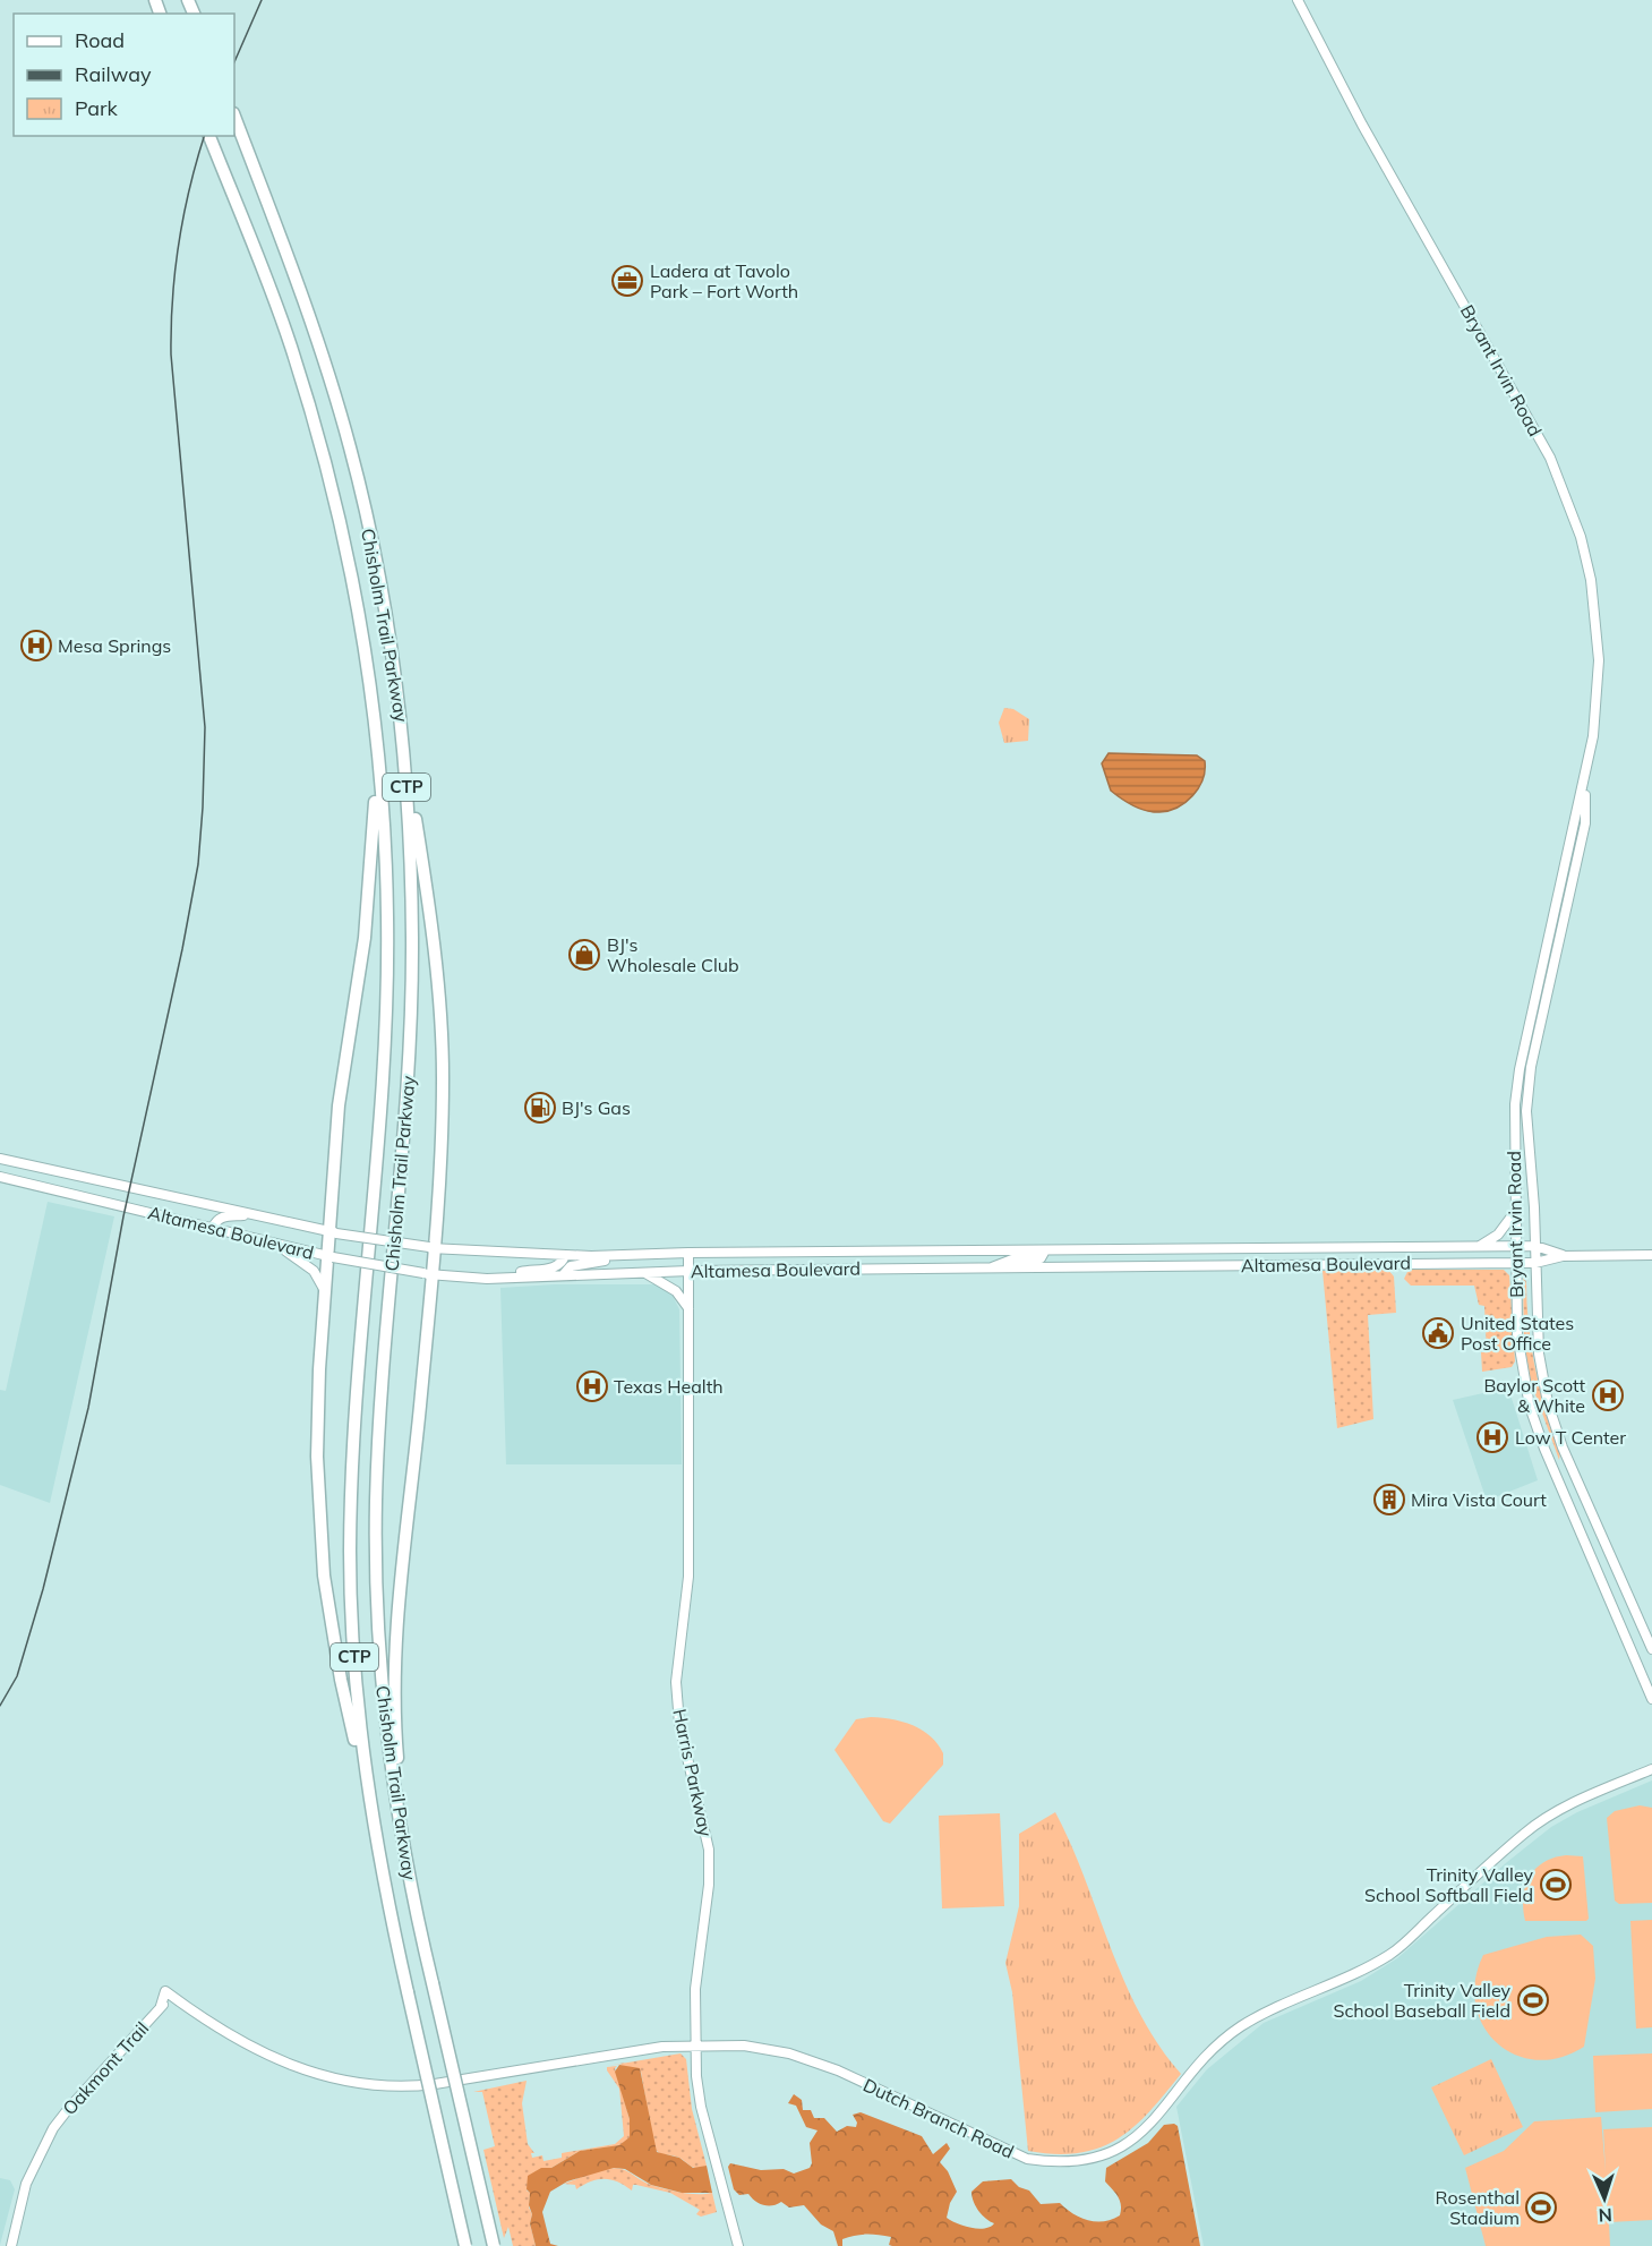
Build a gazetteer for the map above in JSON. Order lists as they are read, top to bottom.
{
  "streets": {
    "highway": ["Chisholm Trail Parkway", "CTP"],
    "street": [
      "Bryant Irvin Road",
      "Altamesa Boulevard",
      "Harris Parkway",
      "Oakmont Trail",
      "Dutch Branch Road"
    ]
  },
  "crossings": [
    ["Bryant Irvin Road", "Altamesa Boulevard"],
    ["Altamesa Boulevard", "Harris Parkway"],
    ["Harris Parkway", "Dutch Branch Road"],
    ["Oakmont Trail", "Dutch Branch Road"]
  ],
  "places": {
    "office": ["Ladera at Tavolo Park – Fort Worth"],
    "hospital": [
      "Mesa Springs",
      "Texas Health",
      "Baylor Scott & White",
      "Low T Center"
    ],
    "shop": ["BJ's Wholesale Club"],
    "fuel station": ["BJ's Gas"],
    "public building": ["United States Post Office"],
    "building": ["Mira Vista Court"],
    "sports": ["Trinity Valley School Softball Field", "Trinity Valley School Baseball Field", "Rosenthal Stadium"]
  },
  "legend": ["Road", "Railway", "Park"],
  "north": "bottom"
}
